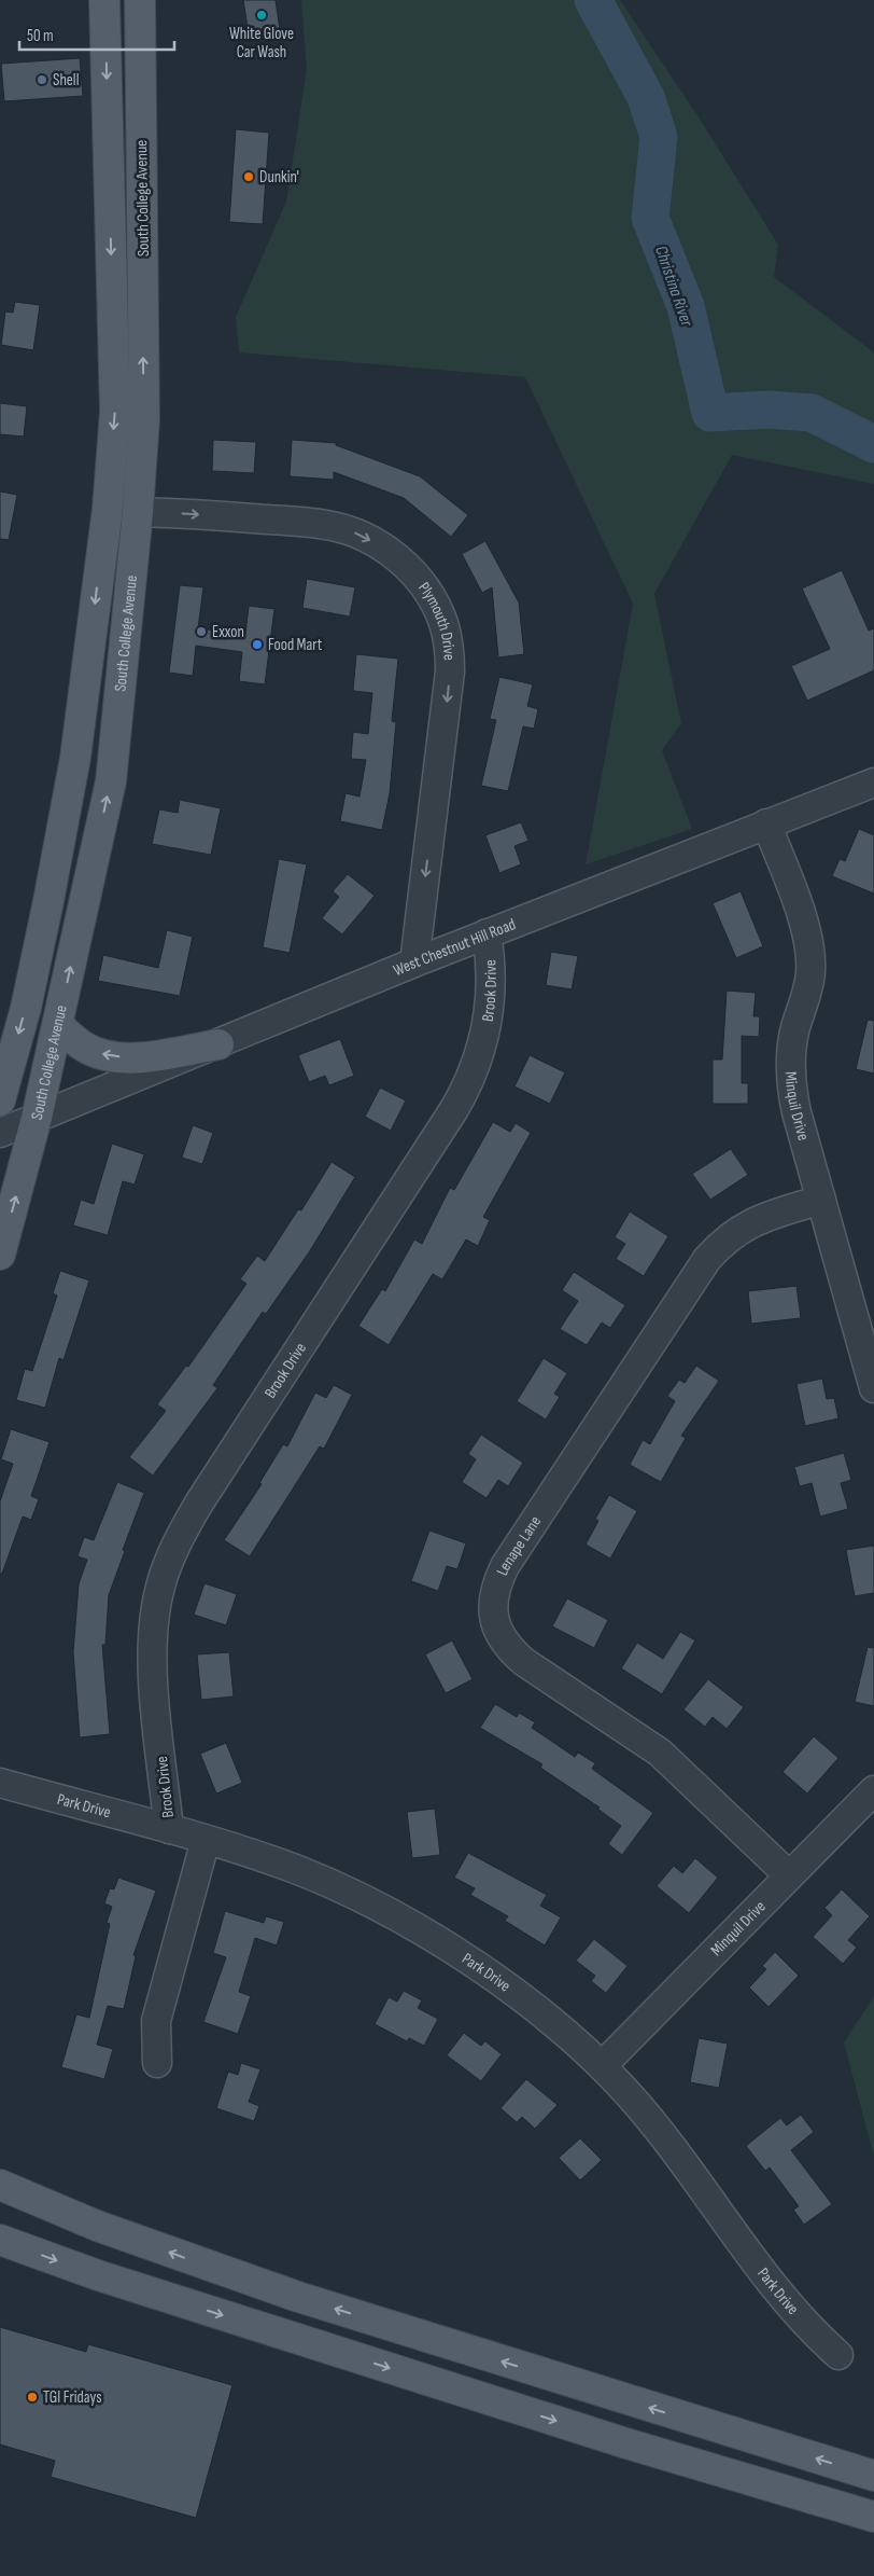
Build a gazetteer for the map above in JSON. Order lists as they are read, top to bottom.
{
  "streets": {
    "main road": ["South College Avenue"],
    "street": [
      "Plymouth Drive",
      "West Chestnut Hill Road",
      "Brook Drive",
      "Minquil Drive",
      "Lenape Lane",
      "Park Drive"
    ]
  },
  "crossings": [
    ["South College Avenue", "Plymouth Drive"],
    ["South College Avenue", "West Chestnut Hill Road"],
    ["Plymouth Drive", "West Chestnut Hill Road"],
    ["West Chestnut Hill Road", "Brook Drive"],
    ["West Chestnut Hill Road", "Minquil Drive"],
    ["Brook Drive", "Park Drive"],
    ["Minquil Drive", "Lenape Lane"],
    ["Minquil Drive", "Park Drive"]
  ],
  "water": ["Christina River"],
  "places": [
    "White Glove Car Wash",
    "Shell",
    "Dunkin'",
    "Exxon",
    "Food Mart",
    "TGI Fridays"
  ],
  "scale_bar": "50 m"
}
